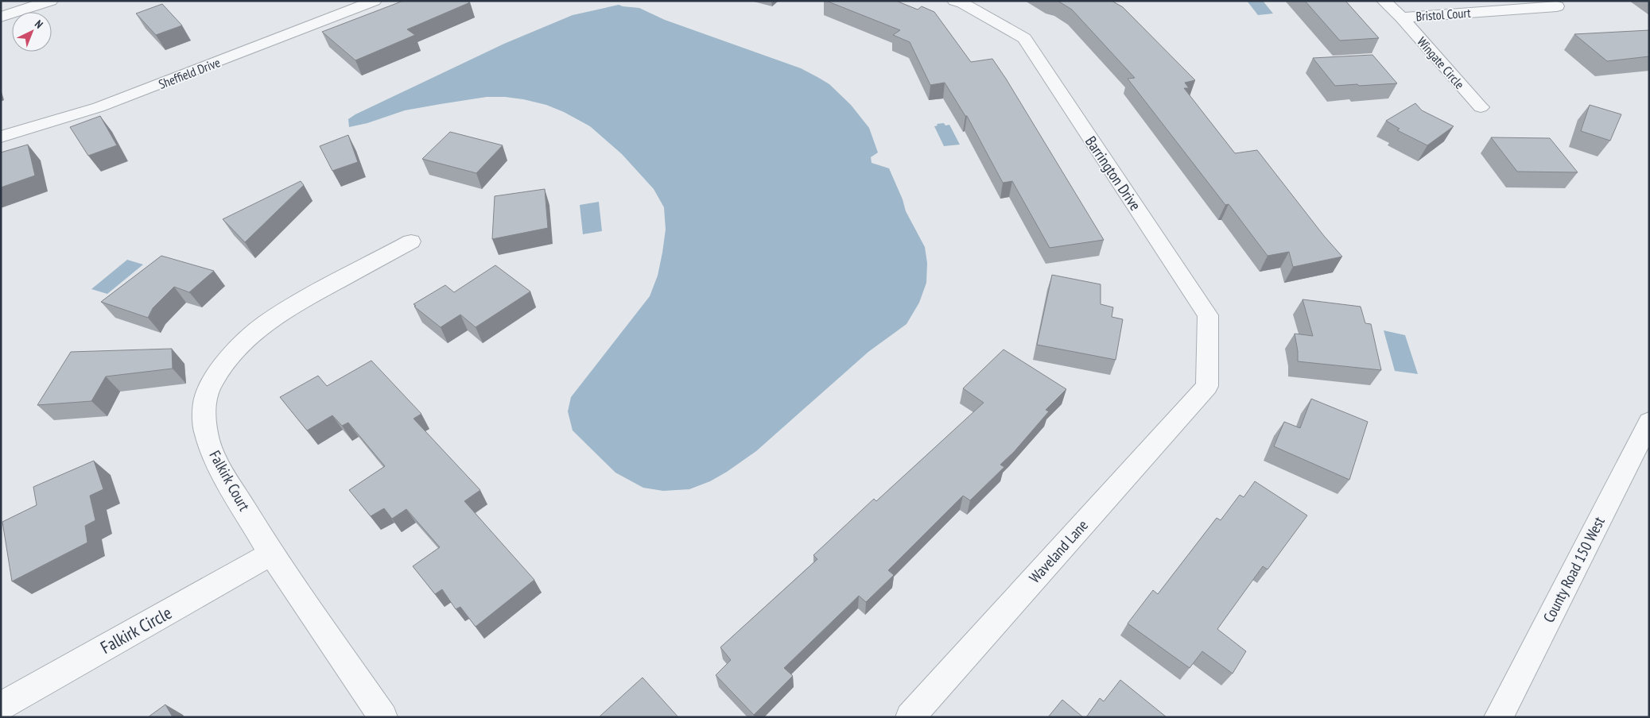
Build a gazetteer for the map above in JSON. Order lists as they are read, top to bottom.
{
  "streets": {
    "street": [
      "Bristol Court",
      "Wingate Circle",
      "Sheffield Drive",
      "Barrington Drive",
      "Falkirk Court",
      "Waveland Lane",
      "County Road 150 West",
      "Falkirk Circle"
    ]
  },
  "crossings": [
    ["Bristol Court", "Wingate Circle"],
    ["Barrington Drive", "Waveland Lane"],
    ["Falkirk Court", "Falkirk Circle"]
  ],
  "north": "top right"
}
